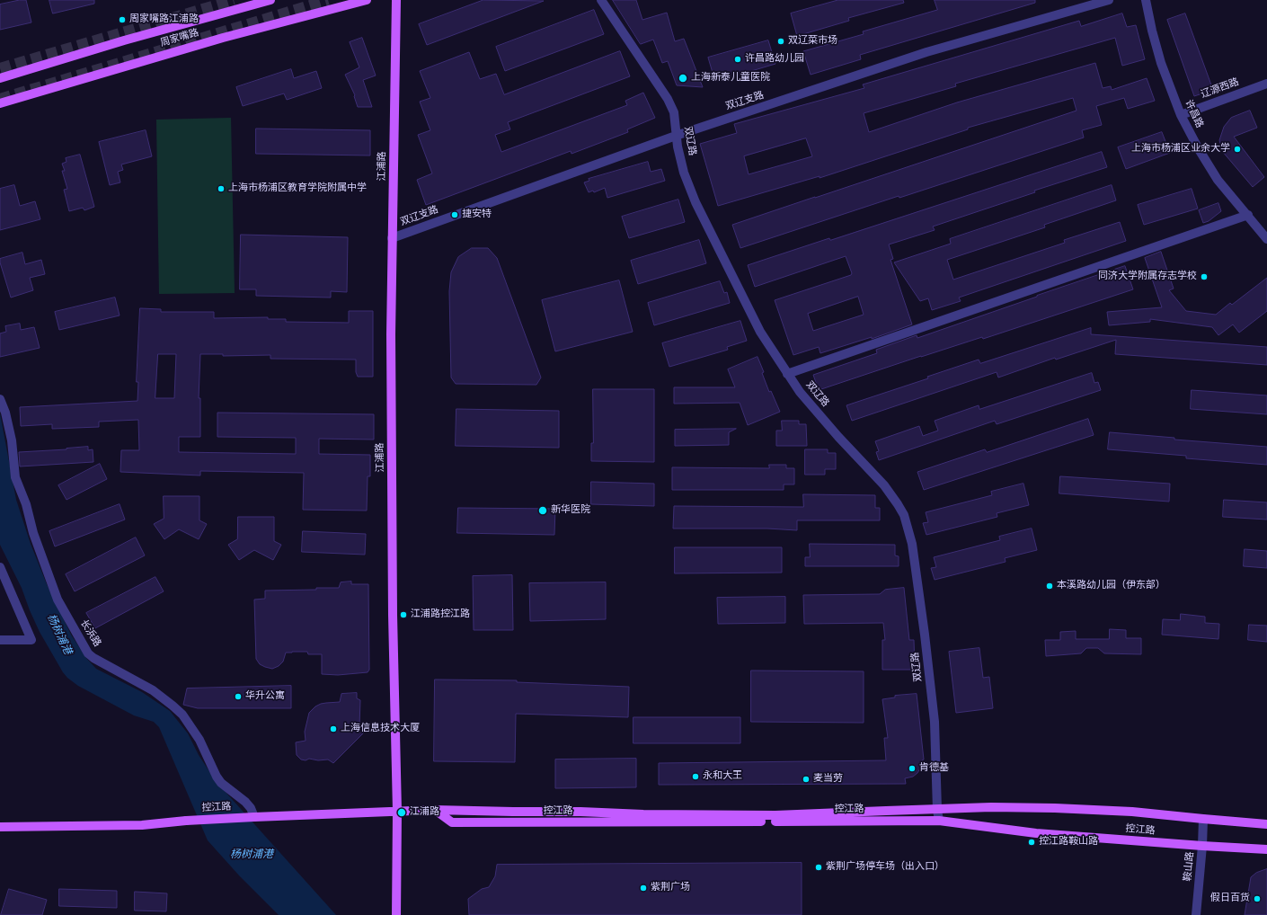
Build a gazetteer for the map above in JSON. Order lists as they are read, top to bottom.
{
  "streets": {
    "main road": ["周家嘴路", "江浦路", "控江路"],
    "street": [
      "辽源西路",
      "双辽支路",
      "许昌路",
      "双辽路",
      "长浜路",
      "鞍山路"
    ]
  },
  "crossings": [
    ["辽源西路", "许昌路"],
    ["双辽支路", "双辽路"],
    ["双辽支路", "江浦路"],
    ["双辽路", "控江路"],
    ["江浦路", "控江路"],
    ["长浜路", "控江路"],
    ["控江路", "鞍山路"]
  ],
  "water": ["杨树浦港"],
  "places": [
    "周家嘴路江浦路",
    "双辽菜市场",
    "许昌路幼儿园",
    "上海新泰儿童医院",
    "上海市杨浦区业余大学",
    "上海市杨浦区教育学院附属中学",
    "捷安特",
    "同济大学附属存志学校",
    "新华医院",
    "本溪路幼儿园（伊东部）",
    "江浦路控江路",
    "华升公寓",
    "上海信息技术大厦",
    "肯德基",
    "永和大王",
    "麦当劳",
    "江浦路",
    "控江路鞍山路",
    "紫荆广场停车场（出入口）",
    "紫荆广场",
    "假日百货"
  ]
}
